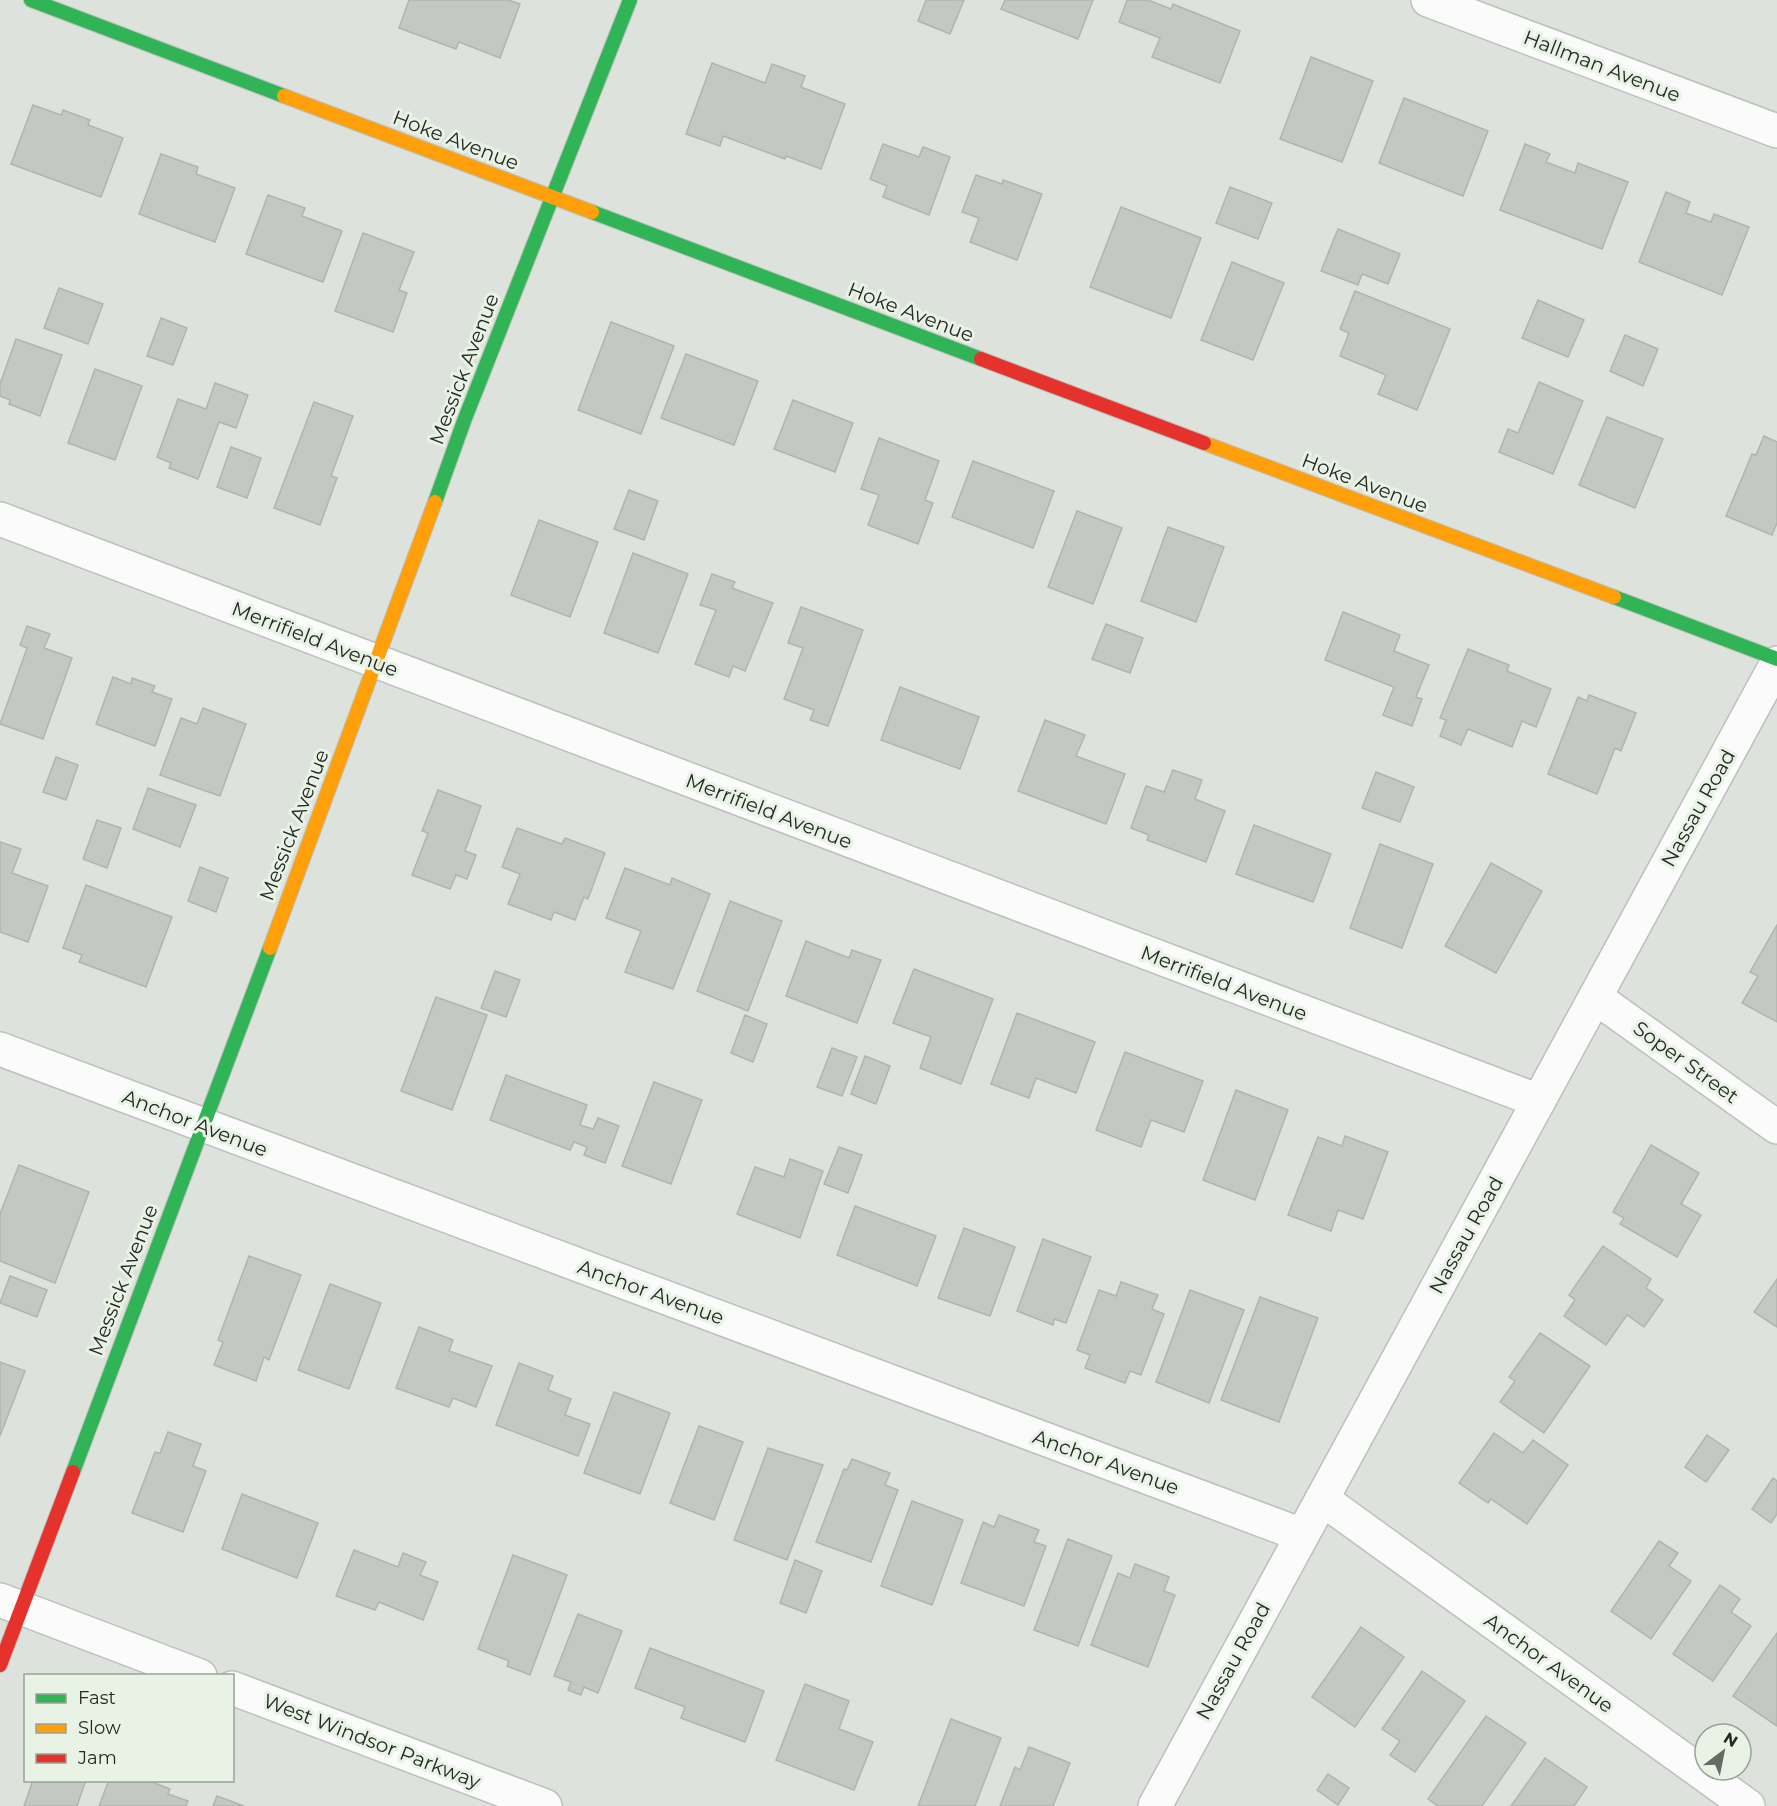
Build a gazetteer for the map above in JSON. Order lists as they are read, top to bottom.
{
  "streets": {
    "street": [
      "Hallman Avenue",
      "Hoke Avenue",
      "Messick Avenue",
      "Merrifield Avenue",
      "Nassau Road",
      "Soper Street",
      "Anchor Avenue",
      "West Windsor Parkway"
    ]
  },
  "crossings": [
    ["Hoke Avenue", "Messick Avenue"],
    ["Hoke Avenue", "Nassau Road"],
    ["Messick Avenue", "Merrifield Avenue"],
    ["Messick Avenue", "Anchor Avenue"],
    ["Merrifield Avenue", "Nassau Road"],
    ["Nassau Road", "Soper Street"],
    ["Nassau Road", "Anchor Avenue"]
  ],
  "legend": ["Fast", "Slow", "Jam"],
  "north": "top right"
}
